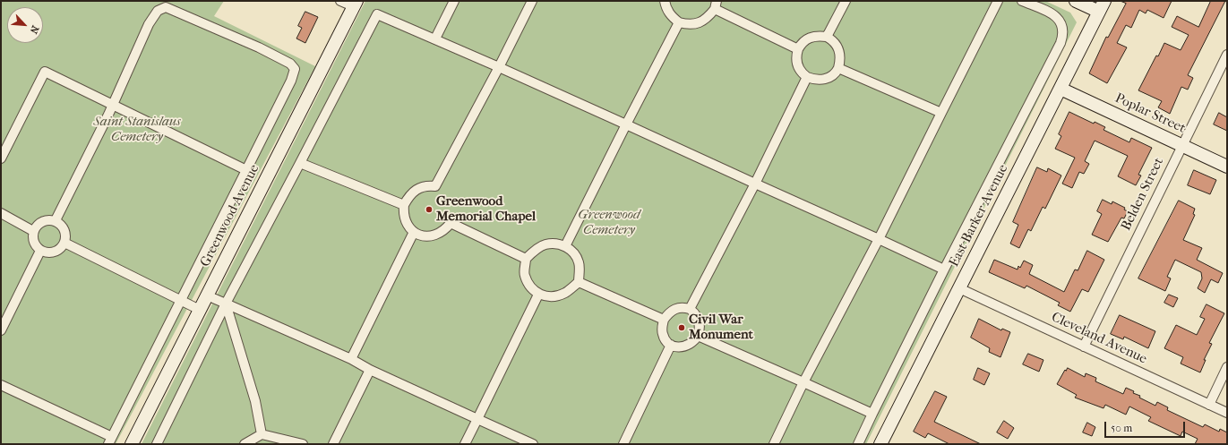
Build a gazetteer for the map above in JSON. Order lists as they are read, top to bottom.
{
  "streets": {
    "street": [
      "Poplar Street",
      "Belden Street",
      "Greenwood Avenue",
      "East Barker Avenue",
      "Cleveland Avenue"
    ]
  },
  "crossings": [
    ["Poplar Street", "Belden Street"],
    ["Poplar Street", "East Barker Avenue"],
    ["Belden Street", "Cleveland Avenue"],
    ["East Barker Avenue", "Cleveland Avenue"]
  ],
  "parks": ["Saint Stanislaus Cemetery", "Greenwood Cemetery"],
  "places": ["Greenwood Memorial Chapel", "Civil War Monument"],
  "scale_bar": "50 m",
  "north": "bottom right"
}
